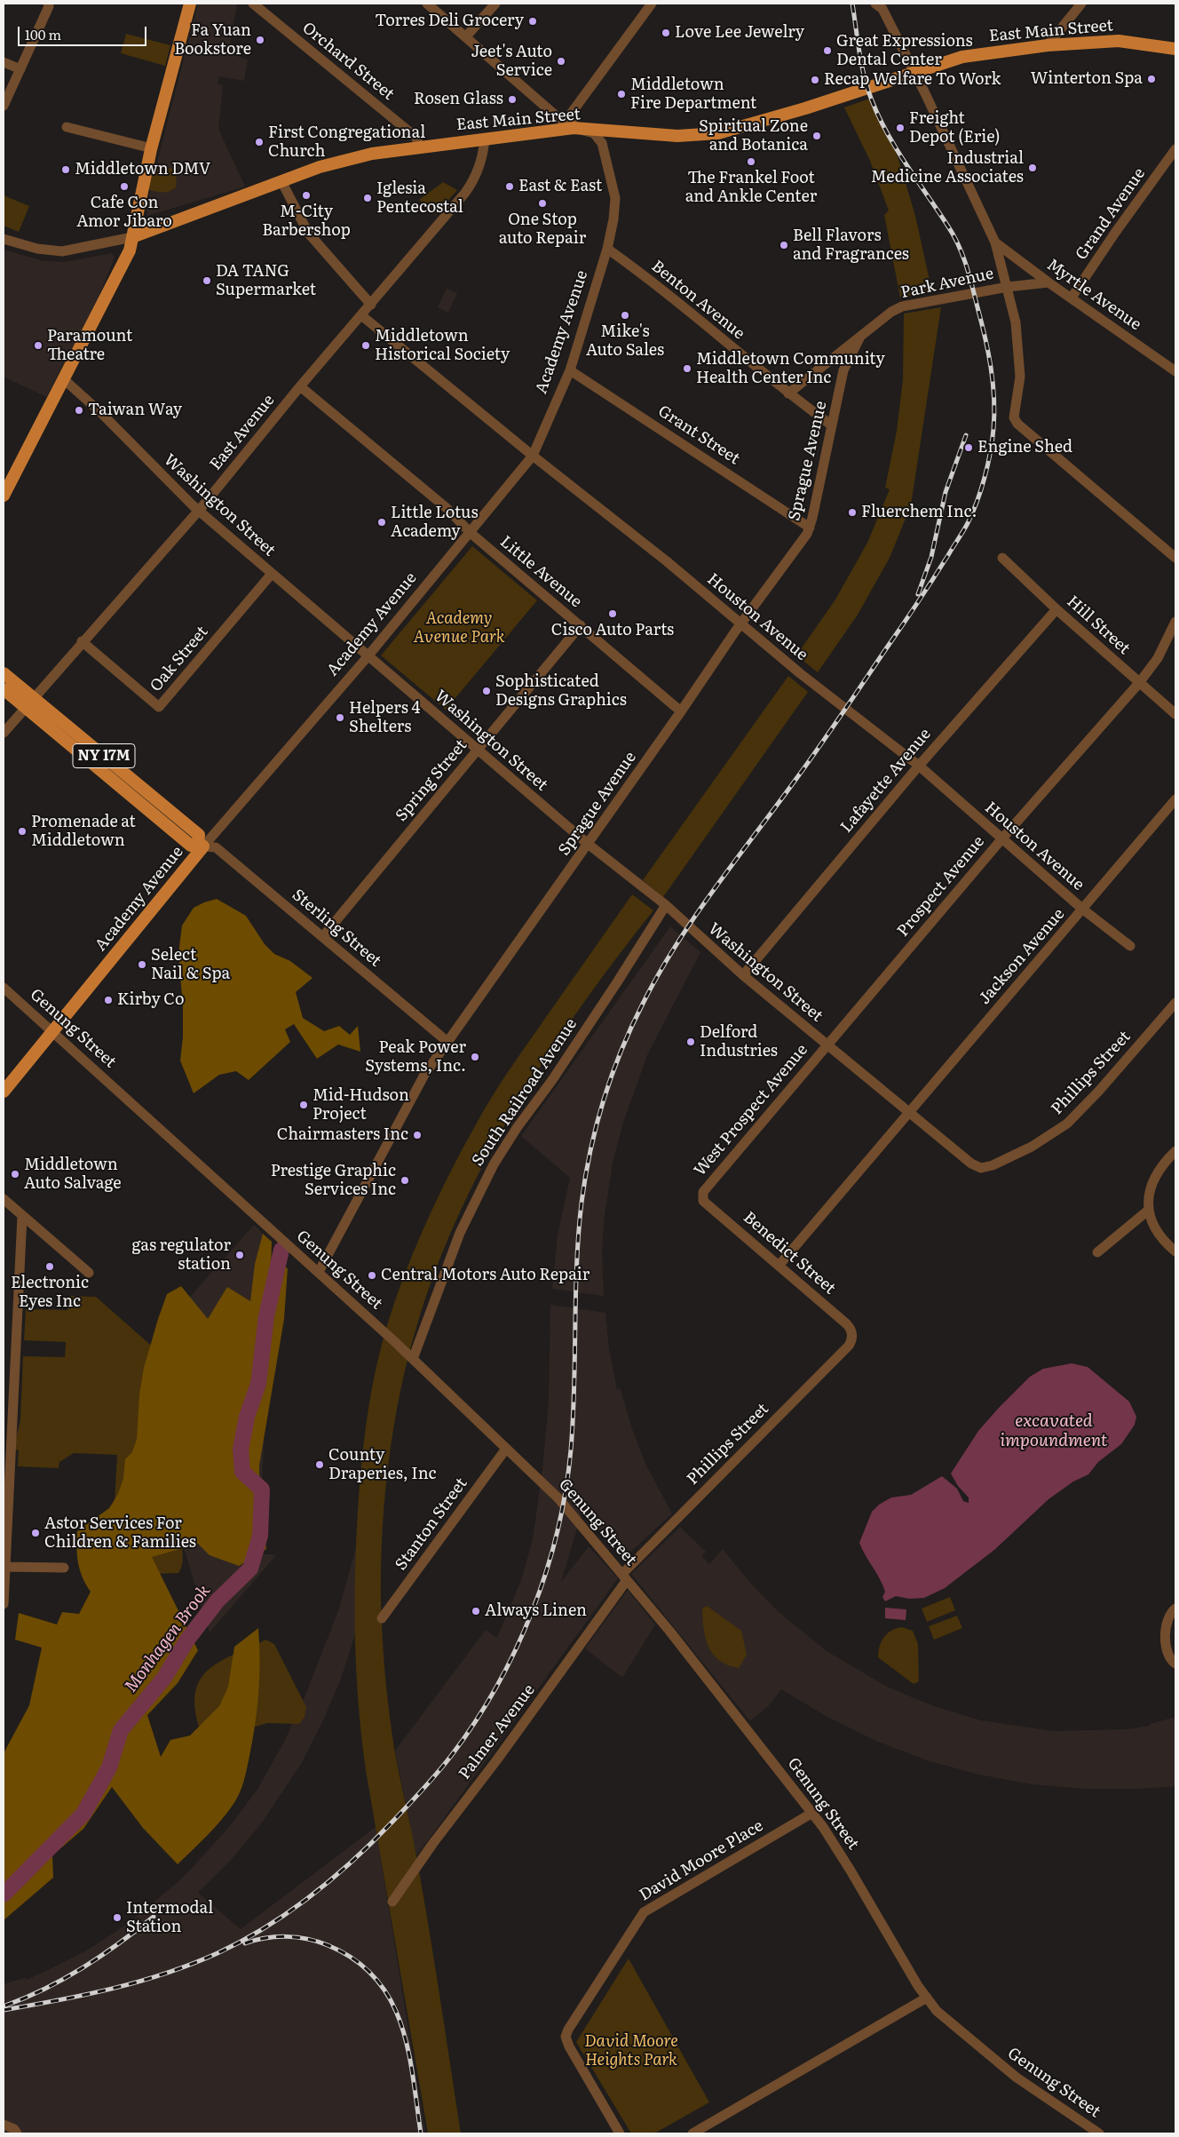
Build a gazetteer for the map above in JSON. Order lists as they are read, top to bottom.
{
  "streets": {
    "main road": ["East Main Street", "Academy Avenue", "NY 17M"],
    "street": [
      "Orchard Street",
      "Grand Avenue",
      "Park Avenue",
      "Myrtle Avenue",
      "Benton Avenue",
      "East Avenue",
      "Grant Street",
      "Sprague Avenue",
      "Washington Street",
      "Little Avenue",
      "Houston Avenue",
      "Hill Street",
      "Oak Street",
      "Spring Street",
      "Lafayette Avenue",
      "Prospect Avenue",
      "Sterling Street",
      "Jackson Avenue",
      "Genung Street",
      "Phillips Street",
      "South Railroad Avenue",
      "West Prospect Avenue",
      "Benedict Street",
      "Stanton Street",
      "Palmer Avenue",
      "David Moore Place"
    ]
  },
  "crossings": [
    ["East Main Street", "Orchard Street"],
    ["East Main Street", "Academy Avenue"],
    ["East Main Street", "East Avenue"],
    ["Grand Avenue", "Myrtle Avenue"],
    ["Park Avenue", "Benton Avenue"],
    ["Park Avenue", "Sprague Avenue"],
    ["Benton Avenue", "Academy Avenue"],
    ["Benton Avenue", "Sprague Avenue"],
    ["Academy Avenue", "Grant Street"],
    ["Academy Avenue", "Washington Street"],
    ["Academy Avenue", "Little Avenue"],
    ["Academy Avenue", "Houston Avenue"],
    ["Academy Avenue", "NY 17M"],
    ["Academy Avenue", "Sterling Street"],
    ["Academy Avenue", "Genung Street"],
    ["East Avenue", "Washington Street"],
    ["East Avenue", "Little Avenue"],
    ["East Avenue", "Houston Avenue"],
    ["East Avenue", "Oak Street"],
    ["East Avenue", "NY 17M"],
    ["Grant Street", "Sprague Avenue"],
    ["Sprague Avenue", "Washington Street"],
    ["Sprague Avenue", "Little Avenue"],
    ["Sprague Avenue", "Houston Avenue"],
    ["Sprague Avenue", "Sterling Street"],
    ["Sprague Avenue", "Genung Street"],
    ["Washington Street", "Oak Street"],
    ["Washington Street", "Spring Street"],
    ["Washington Street", "Lafayette Avenue"],
    ["Washington Street", "Prospect Avenue"],
    ["Washington Street", "Jackson Avenue"],
    ["Washington Street", "Phillips Street"],
    ["Washington Street", "South Railroad Avenue"],
    ["Washington Street", "West Prospect Avenue"],
    ["Little Avenue", "Spring Street"],
    ["Houston Avenue", "Lafayette Avenue"],
    ["Houston Avenue", "Prospect Avenue"],
    ["Houston Avenue", "Jackson Avenue"],
    ["Hill Street", "Lafayette Avenue"],
    ["Hill Street", "Prospect Avenue"],
    ["NY 17M", "Sterling Street"],
    ["Spring Street", "Sterling Street"],
    ["Prospect Avenue", "West Prospect Avenue"],
    ["Jackson Avenue", "Phillips Street"],
    ["Jackson Avenue", "Benedict Street"],
    ["Genung Street", "Phillips Street"],
    ["Genung Street", "South Railroad Avenue"],
    ["Genung Street", "Stanton Street"],
    ["Genung Street", "Palmer Avenue"],
    ["Genung Street", "David Moore Place"],
    ["Phillips Street", "Benedict Street"],
    ["Phillips Street", "Palmer Avenue"],
    ["West Prospect Avenue", "Benedict Street"]
  ],
  "water": ["excavated impoundment", "Monhagen Brook"],
  "parks": ["Academy Avenue Park", "David Moore Heights Park"],
  "places": [
    "Torres Deli Grocery",
    "Love Lee Jewelry",
    "Fa Yuan Bookstore",
    "Great Expressions Dental Center",
    "Jeet's Auto Service",
    "Winterton Spa",
    "Recap Welfare To Work",
    "Middletown Fire Department",
    "Rosen Glass",
    "Freight Depot (Erie)",
    "Spiritual Zone and Botanica",
    "First Congregational Church",
    "The Frankel Foot and Ankle Center",
    "Industrial Medicine Associates",
    "Middletown DMV",
    "Cafe Con Amor Jibaro",
    "East & East",
    "M-City Barbershop",
    "Iglesia Pentecostal",
    "One Stop auto Repair",
    "Bell Flavors and Fragrances",
    "DA TANG Supermarket",
    "Mike's Auto Sales",
    "Paramount Theatre",
    "Middletown Historical Society",
    "Middletown Community Health Center Inc",
    "Taiwan Way",
    "Engine Shed",
    "Fluerchem Inc.",
    "Little Lotus Academy",
    "Cisco Auto Parts",
    "Sophisticated Designs Graphics",
    "Helpers 4 Shelters",
    "Promenade at Middletown",
    "Select Nail & Spa",
    "Kirby Co",
    "Delford Industries",
    "Peak Power Systems, Inc.",
    "Mid-Hudson Project",
    "Chairmasters Inc",
    "Middletown Auto Salvage",
    "Prestige Graphic Services Inc",
    "gas regulator station",
    "Electronic Eyes Inc",
    "Central Motors Auto Repair",
    "County Draperies, Inc",
    "Astor Services For Children & Families",
    "Always Linen",
    "Intermodal Station"
  ],
  "scale_bar": "100 m"
}
